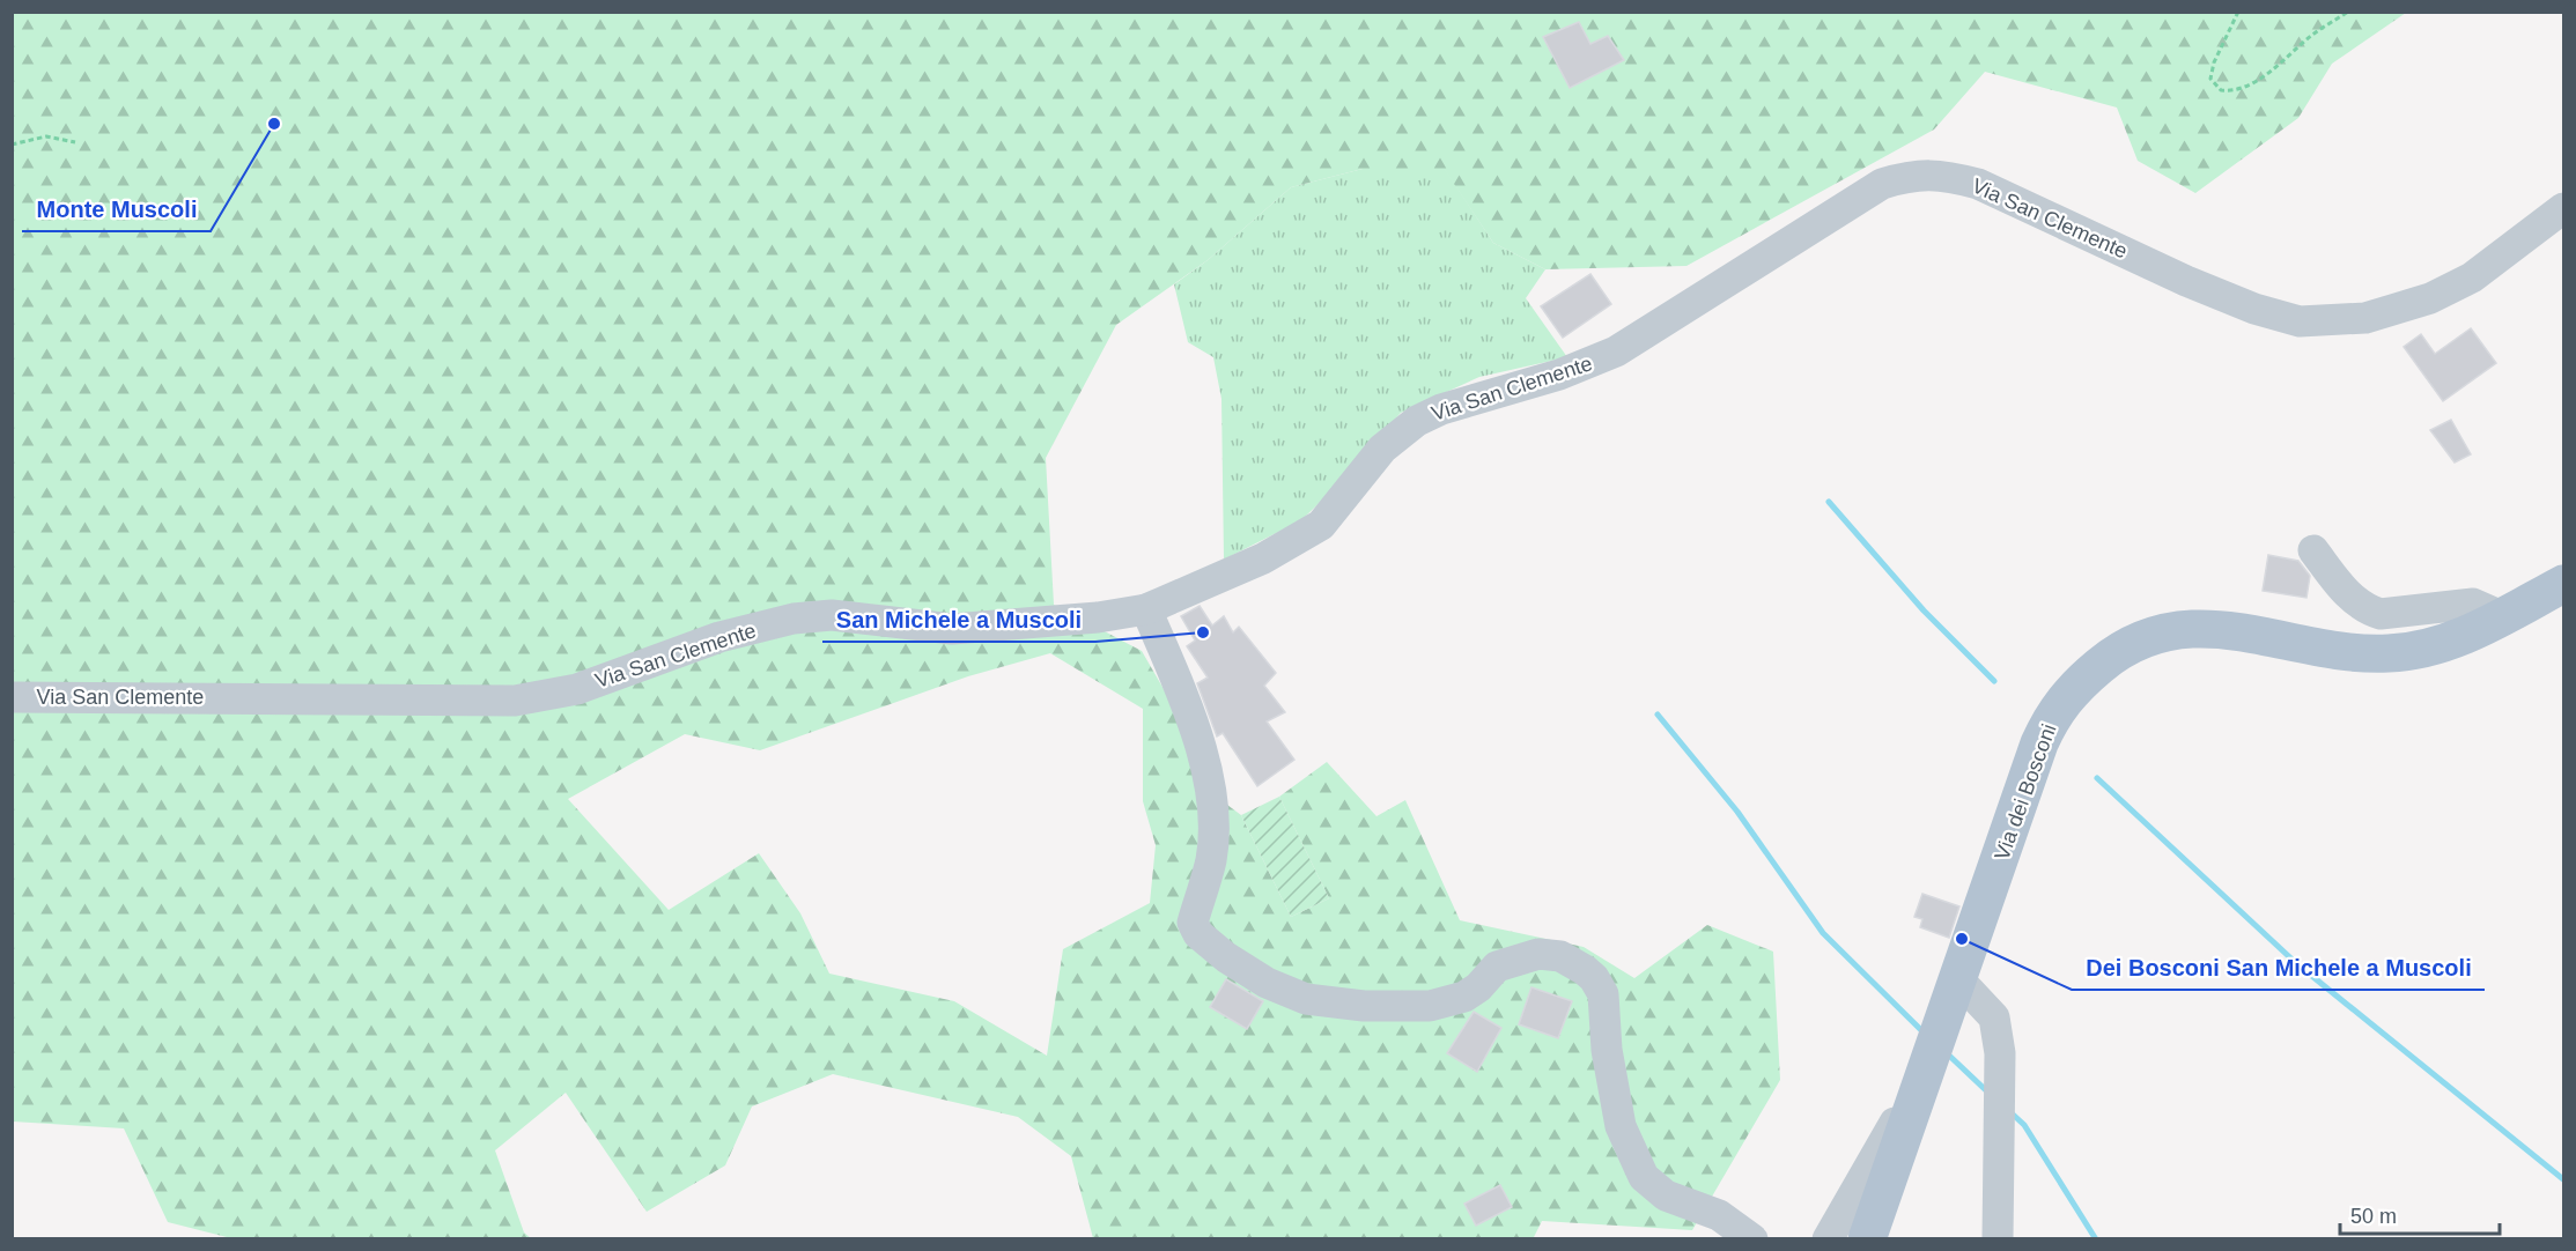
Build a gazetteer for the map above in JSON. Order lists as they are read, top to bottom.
{
  "streets": {
    "main road": ["Via dei Bosconi"],
    "street": ["Via San Clemente"]
  },
  "places": ["Monte Muscoli", "San Michele a Muscoli", "Dei Bosconi San Michele a Muscoli"],
  "scale_bar": "50 m"
}
